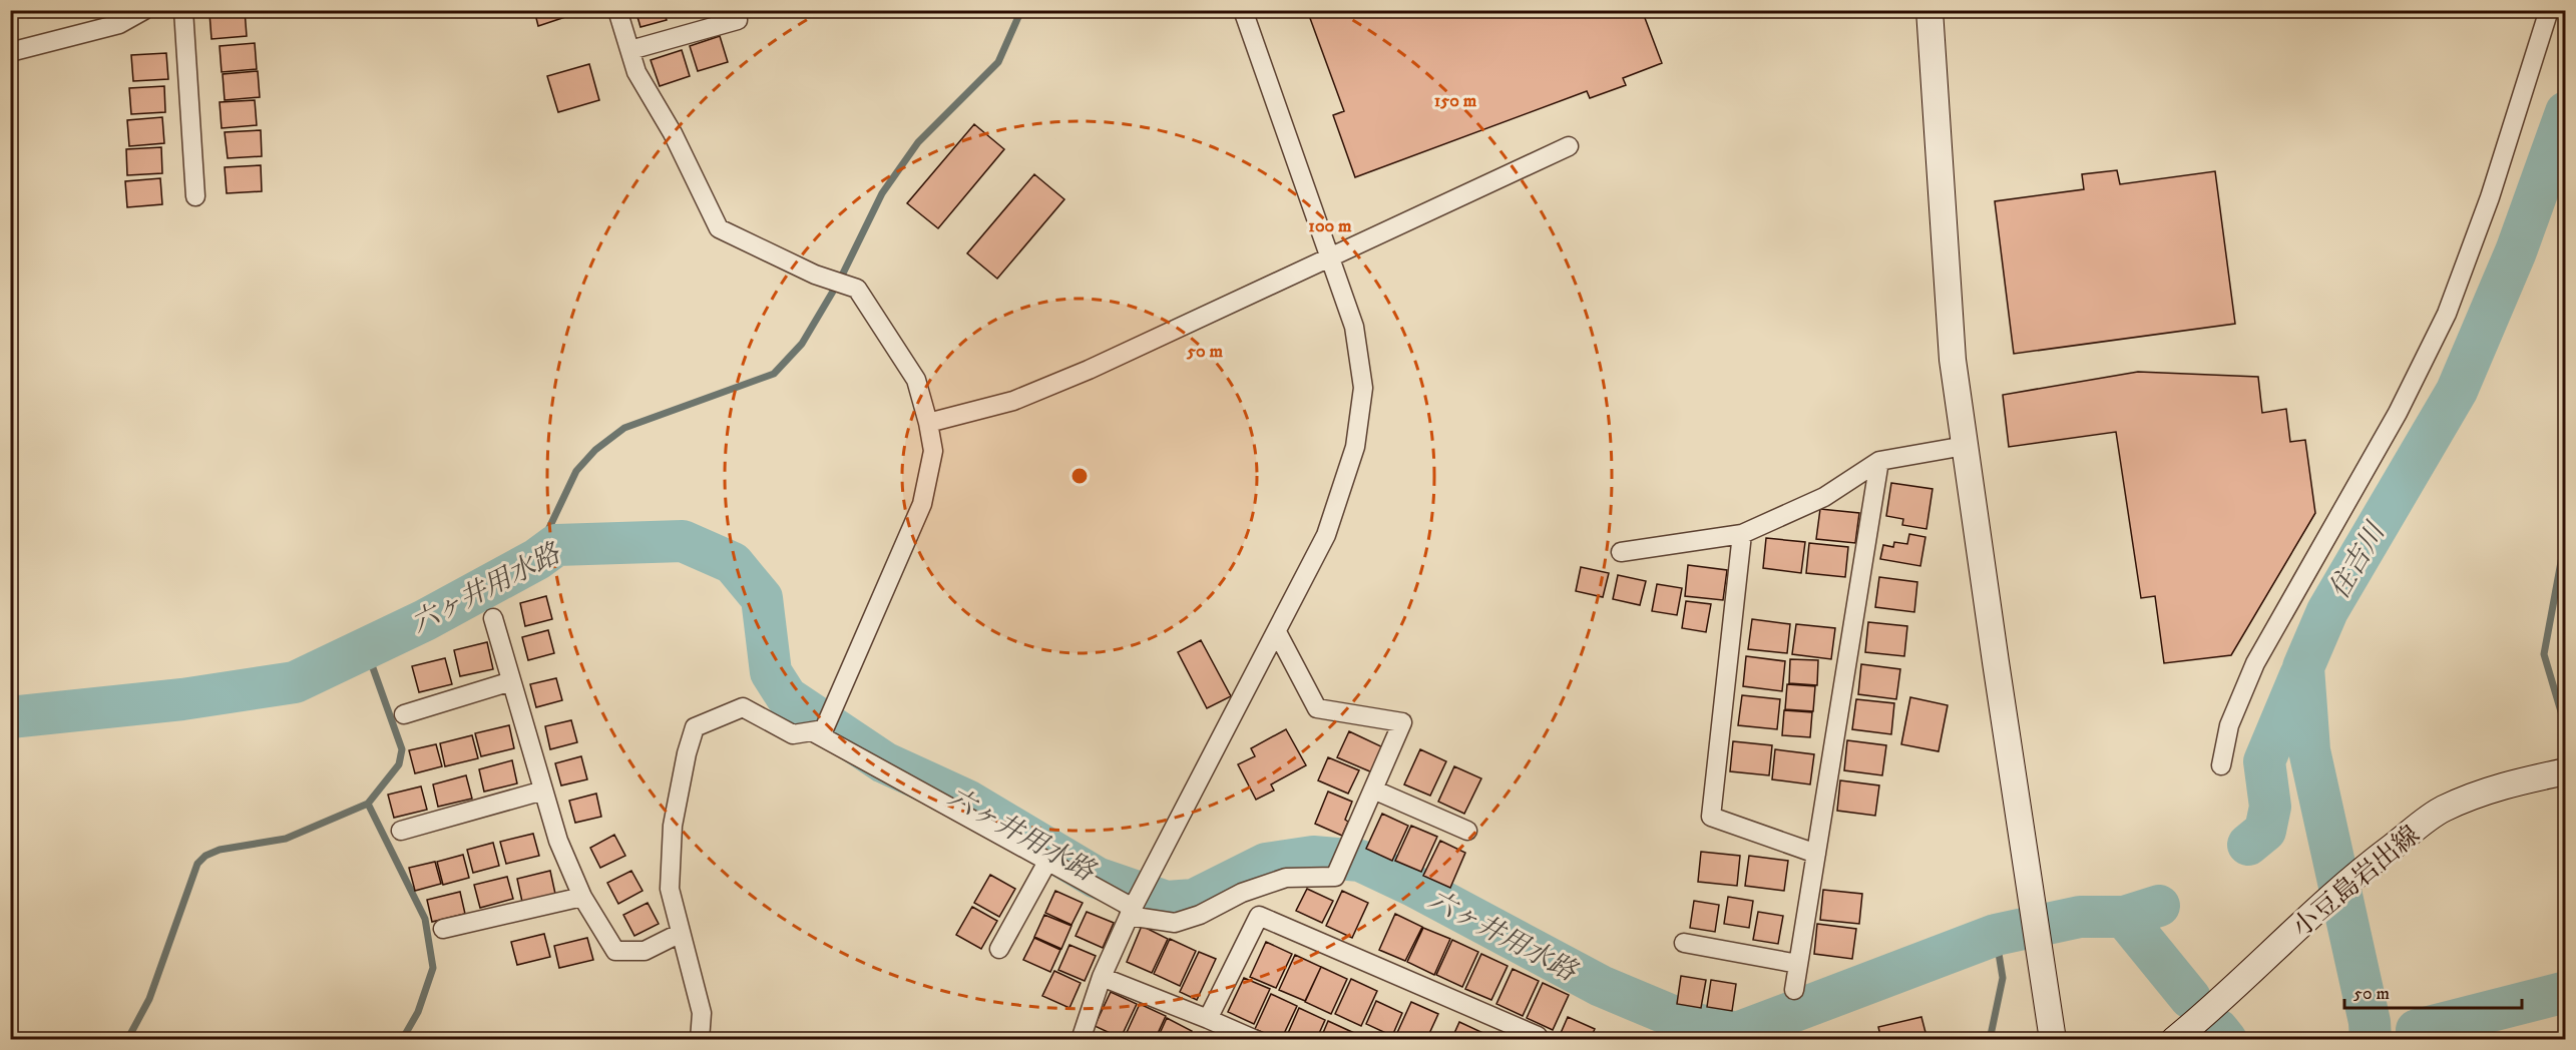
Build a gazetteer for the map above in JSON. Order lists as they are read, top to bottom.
{
  "streets": {
    "street": ["小豆島岩出線"]
  },
  "water": ["住吉川", "六ヶ井用水路"],
  "scale_bar": "50 m",
  "rings": ["150 m", "100 m", "50 m"]
}
